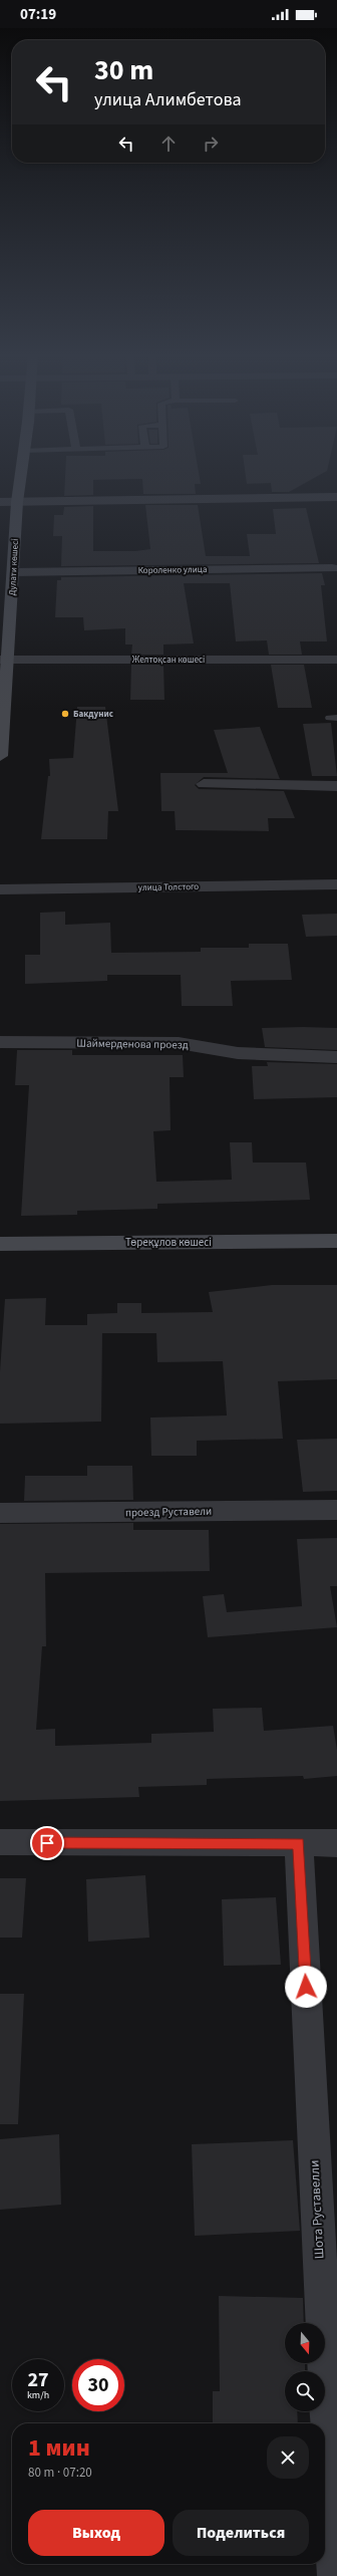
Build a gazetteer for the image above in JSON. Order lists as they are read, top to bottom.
{
  "streets": {
    "main road": ["Дулати көшесі", "Төреқұлов көшесі"],
    "street": [
      "Короленко улица",
      "Желтоқсан көшесі",
      "улица Толстого",
      "Шаймерденова проезд",
      "проезд Руставели",
      "Шота Руставелли"
    ]
  },
  "crossings": [
    ["Дулати көшесі", "Короленко улица"],
    ["Дулати көшесі", "Желтоқсан көшесі"]
  ],
  "places": ["Бакдунис"],
  "north": "bottom",
  "page": {
    "status": "07:19",
    "turn": ["30 m", "улица Алимбетова"],
    "speed": "27 km/h",
    "limit": "30",
    "heading": ["1 мин", "80 m · 07:20"],
    "buttons": ["Выход", "Поделиться"]
  }
}
